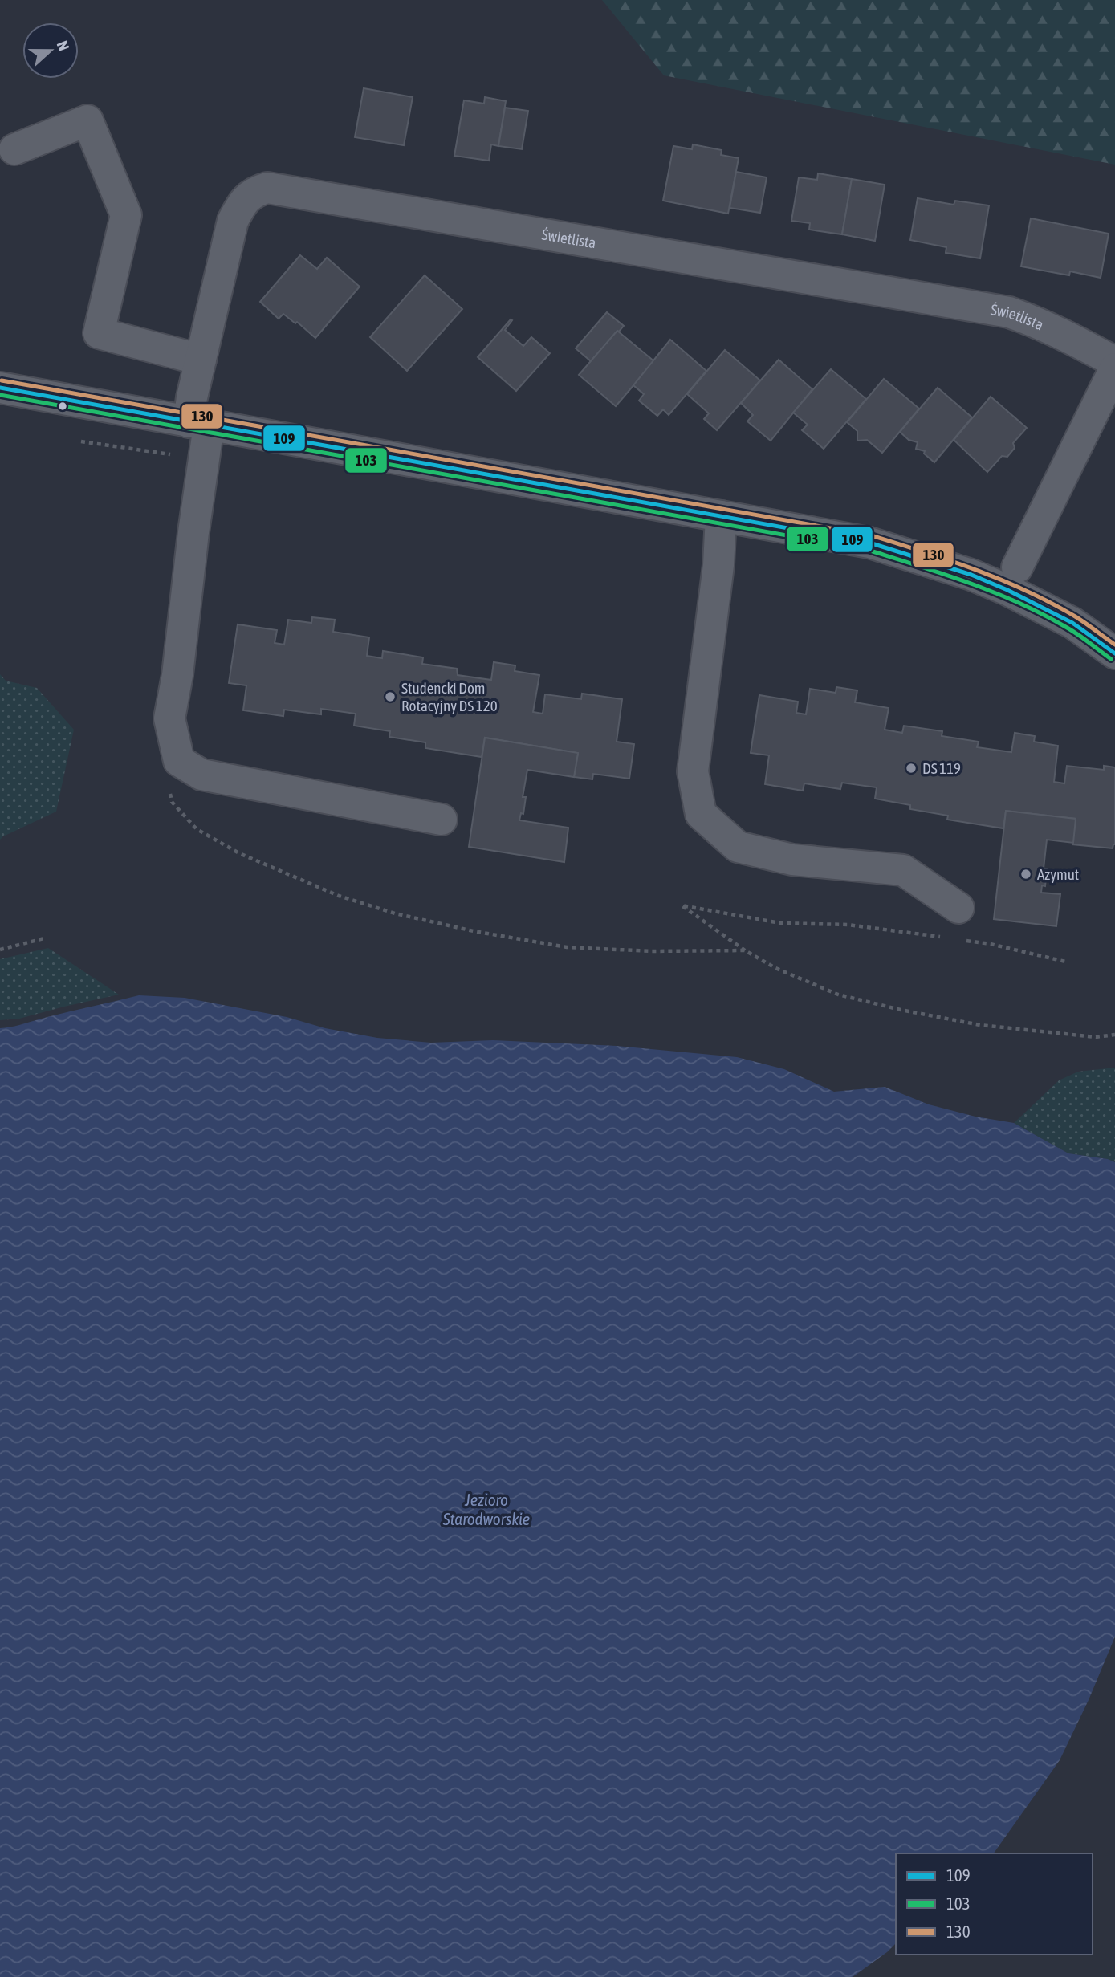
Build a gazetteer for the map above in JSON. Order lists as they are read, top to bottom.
{
  "streets": {
    "street": ["Świetlista"]
  },
  "water": ["Jezioro Starodworskie"],
  "places": ["Studencki Dom Rotacyjny DS 120", "DS 119", "Azymut"],
  "lines": ["transit line 130", "transit line 109", "transit line 103"],
  "legend": ["109", "103", "130"],
  "north": "right"
}
